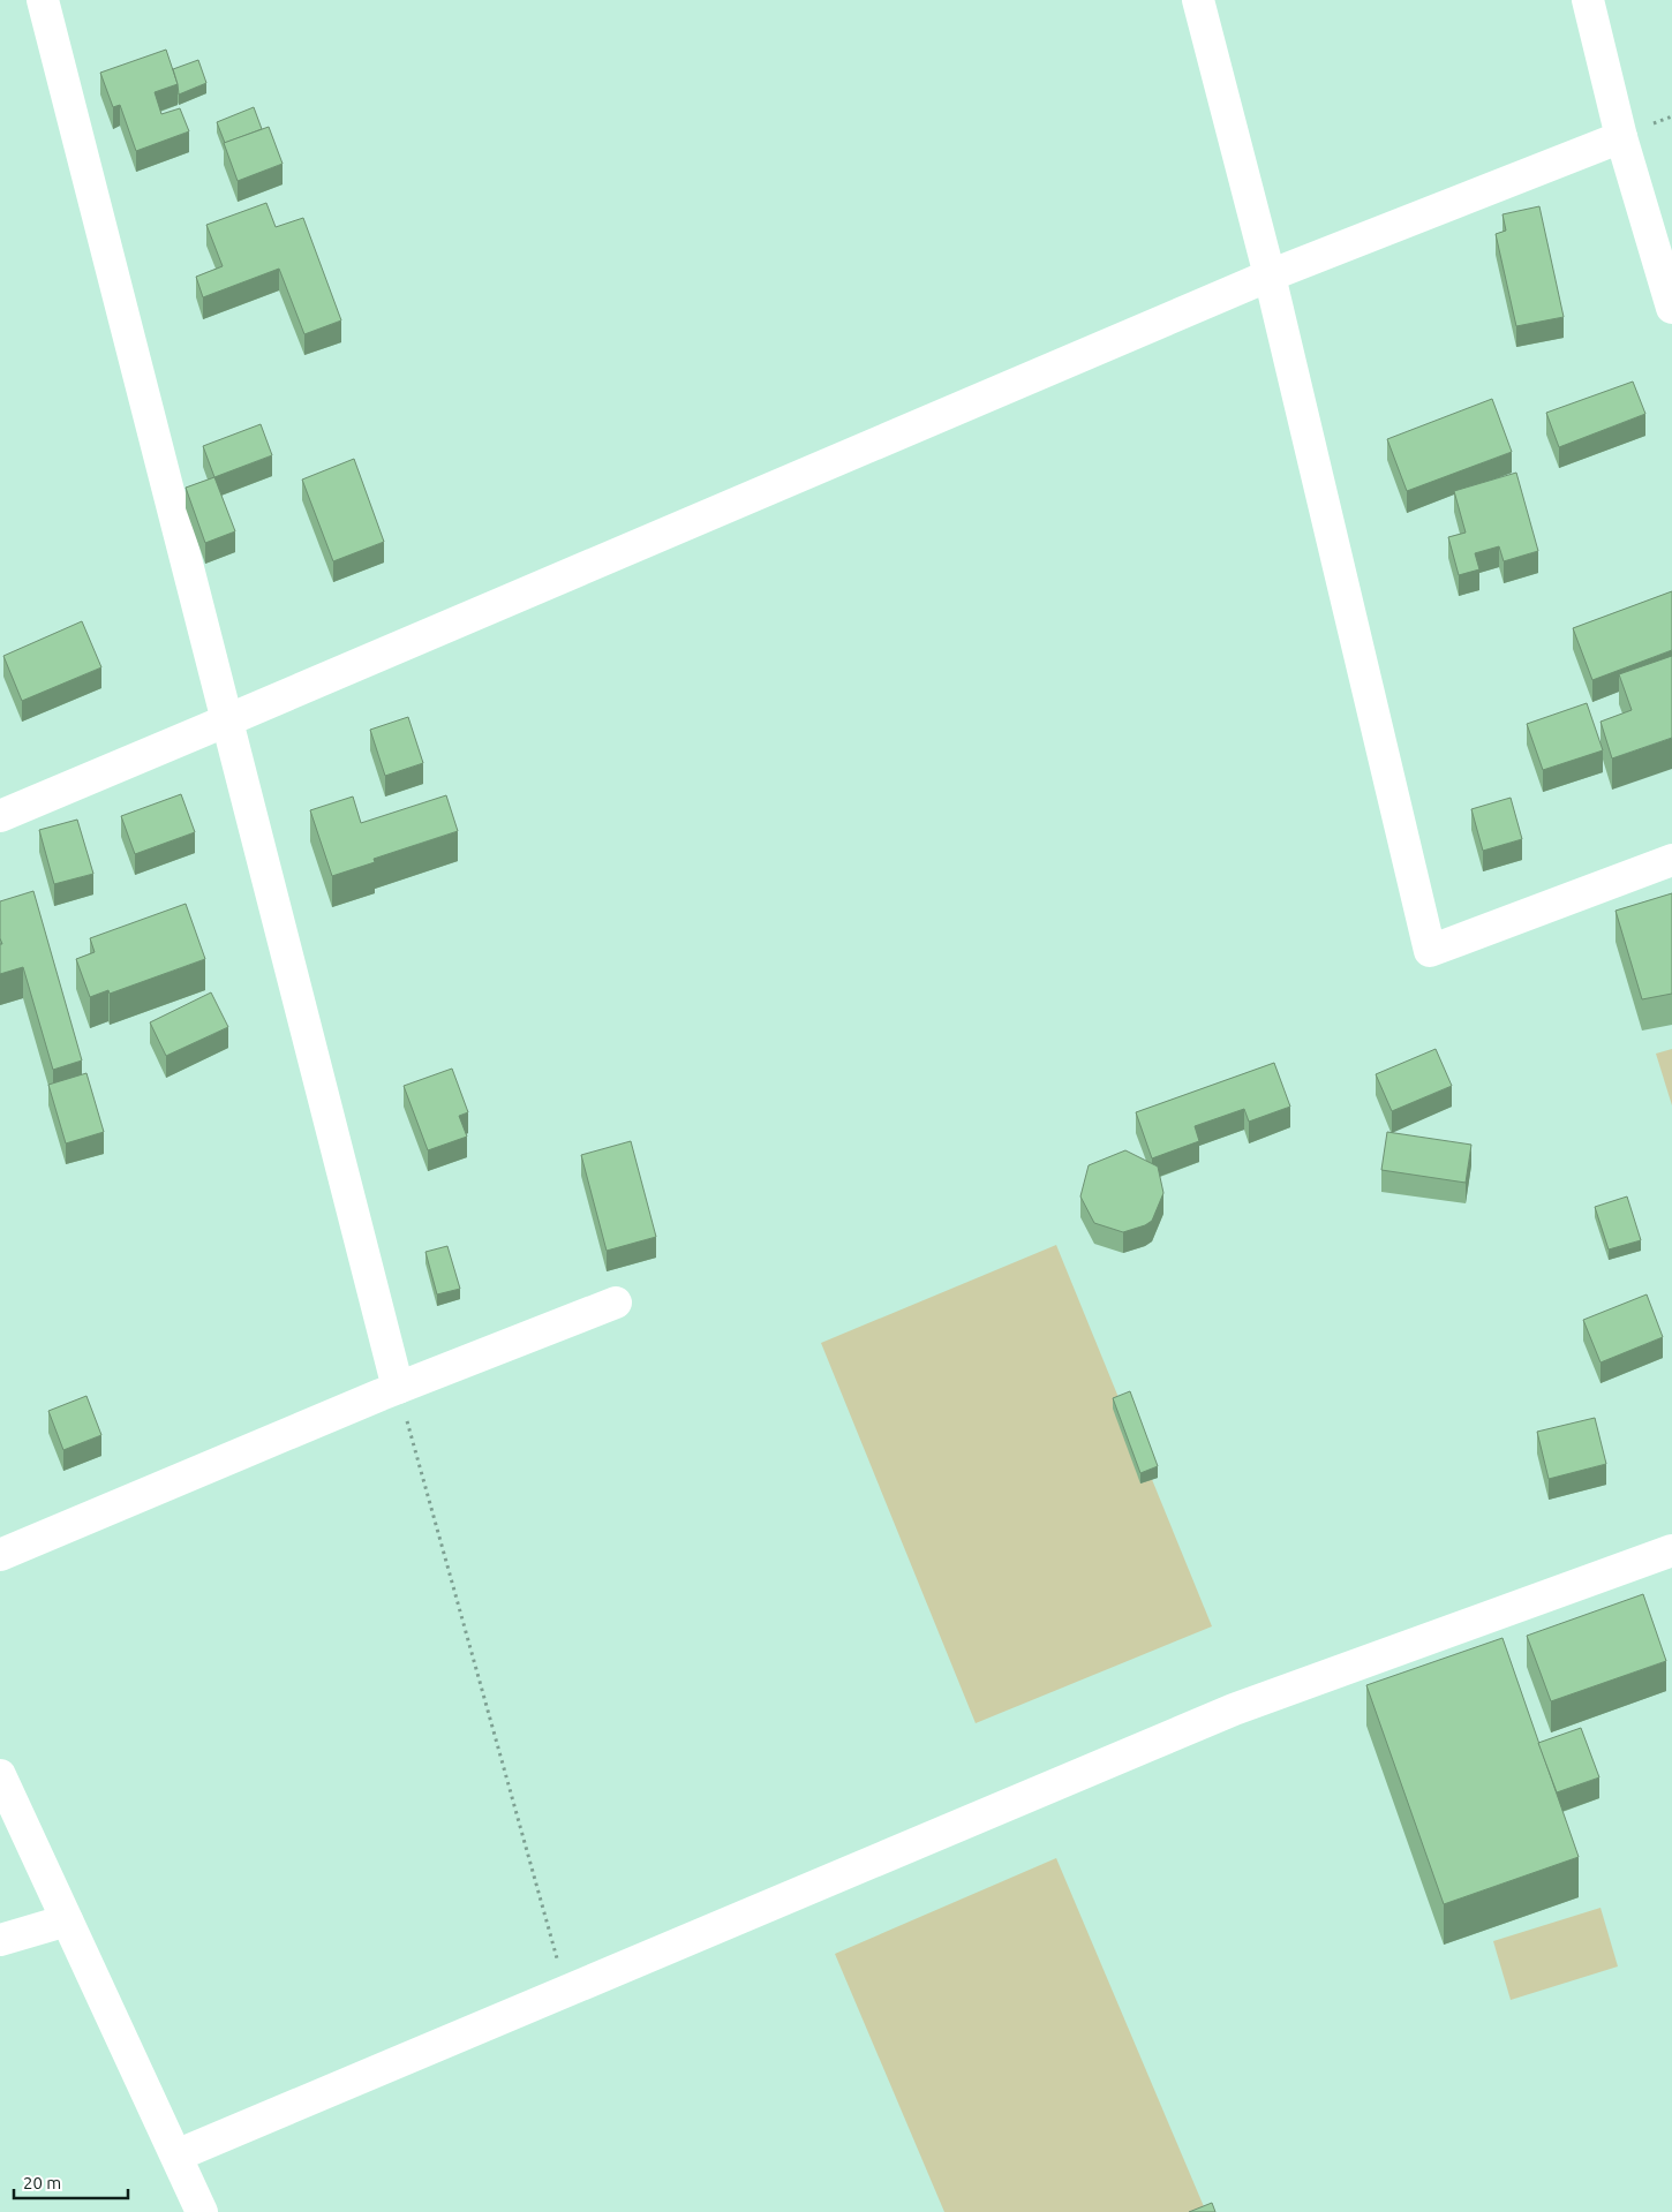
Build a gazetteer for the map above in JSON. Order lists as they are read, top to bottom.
{
  "scale_bar": "20 m"
}
